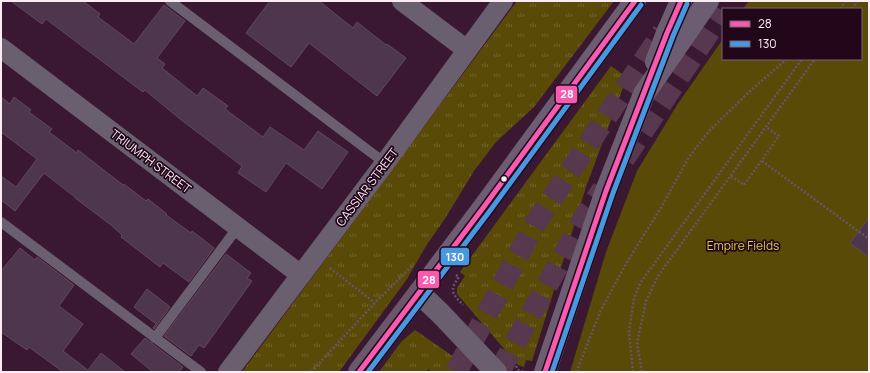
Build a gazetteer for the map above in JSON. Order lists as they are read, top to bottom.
{
  "streets": {
    "street": ["TRIUMPH STREET", "CASSIAR STREET"]
  },
  "crossings": [
    ["TRIUMPH STREET", "CASSIAR STREET"]
  ],
  "parks": ["Empire Fields"],
  "lines": ["transit line 28", "transit line 130"],
  "legend": ["28", "130"]
}
